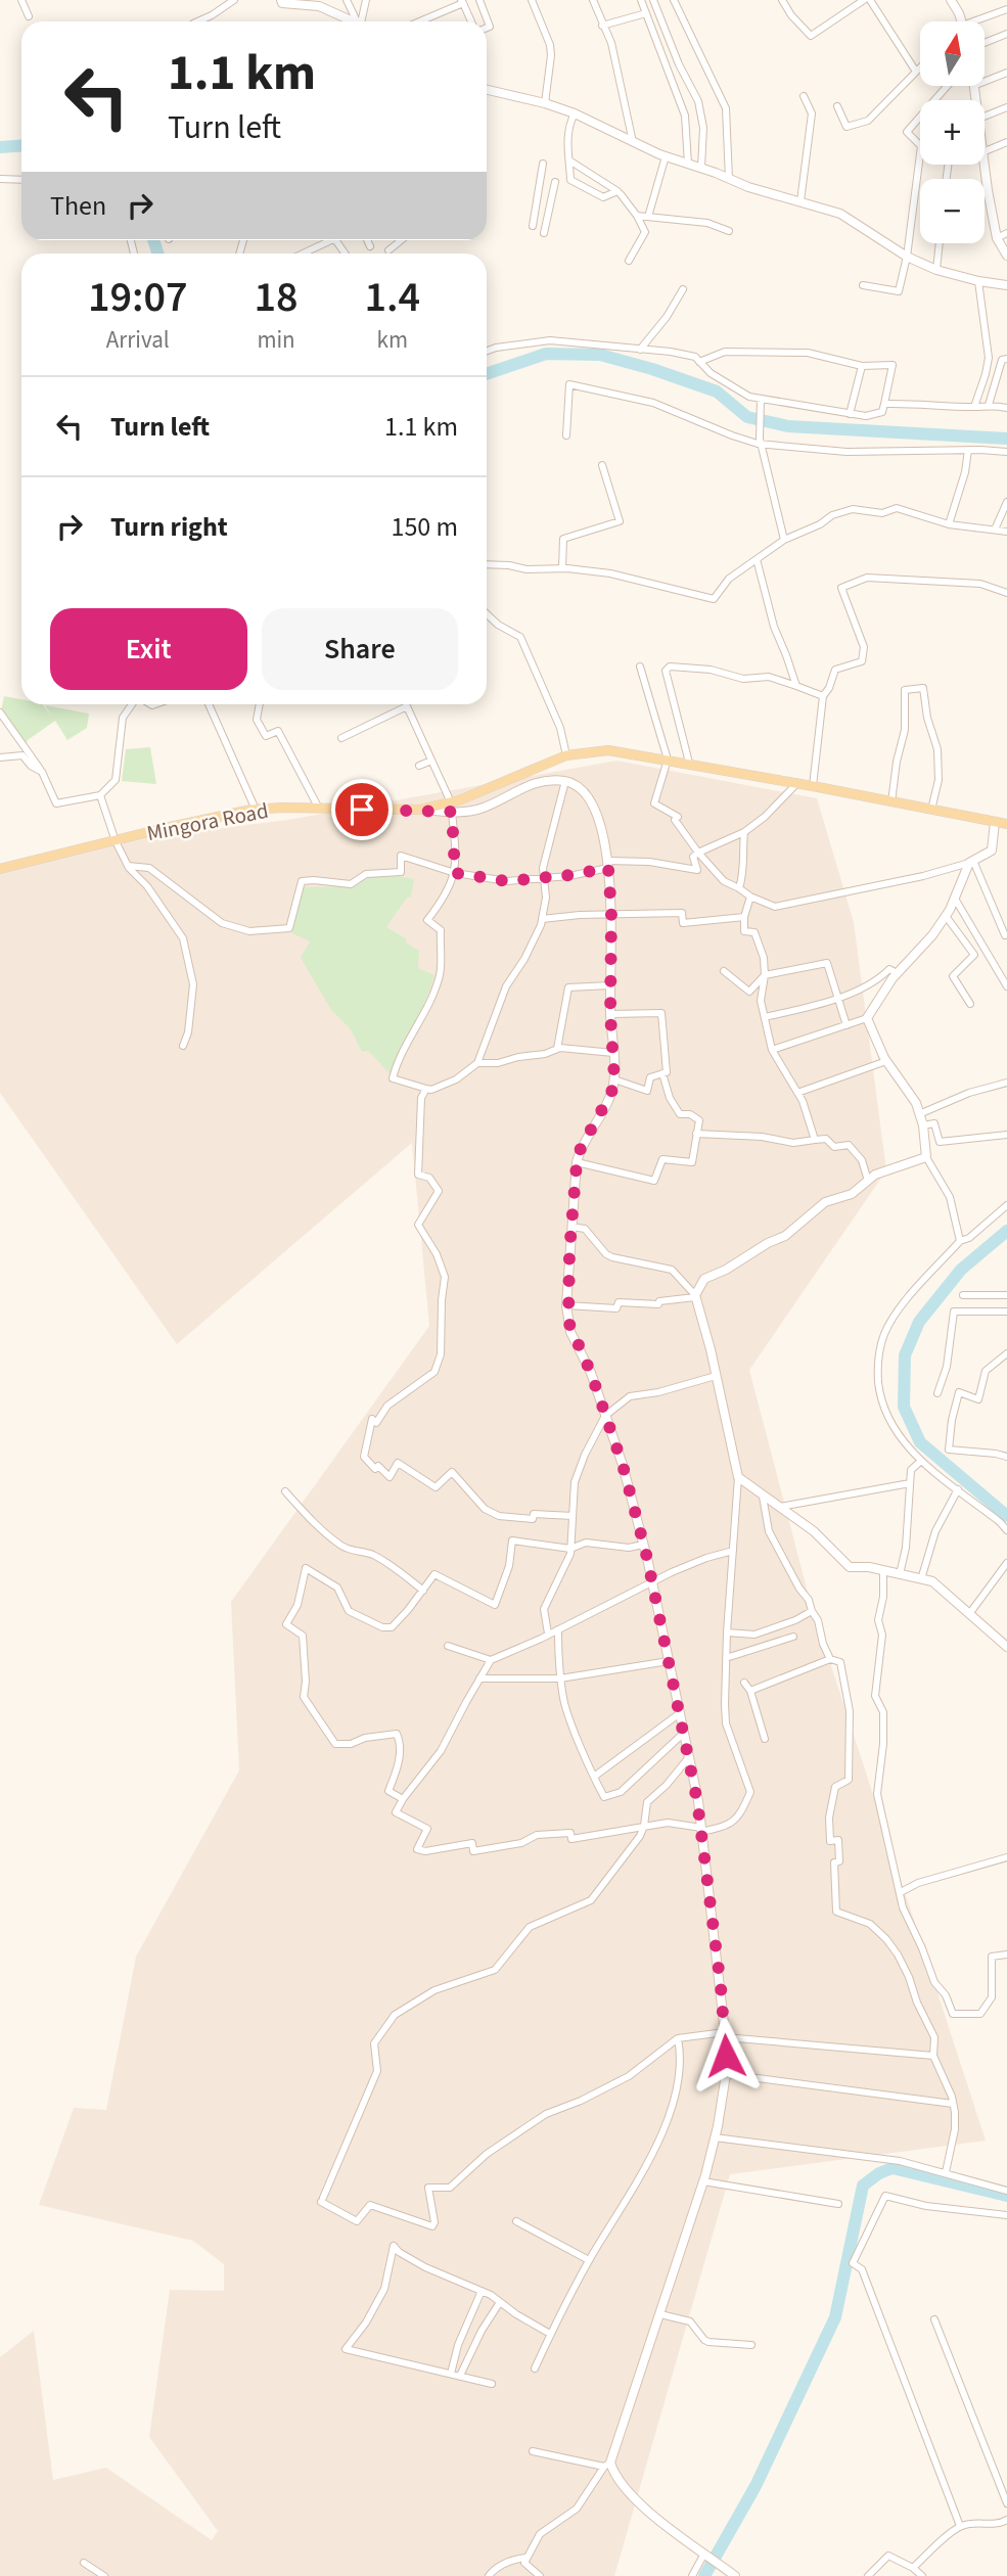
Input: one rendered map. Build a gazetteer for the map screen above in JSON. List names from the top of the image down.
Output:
{
  "streets": {
    "main road": ["Mingora Road"]
  },
  "north": "top",
  "page": {
    "map_buttons": ["+", "−"],
    "turn": ["1.1 km", "Turn left"],
    "then": "Then",
    "eta": [
      "19:07",
      "Arrival",
      "18",
      "min",
      "1.4",
      "km"
    ],
    "list": [
      {
        "name": "Turn left",
        "value": "1.1 km"
      },
      {
        "name": "Turn right",
        "value": "150 m"
      }
    ],
    "buttons": ["Exit", "Share"]
  }
}
